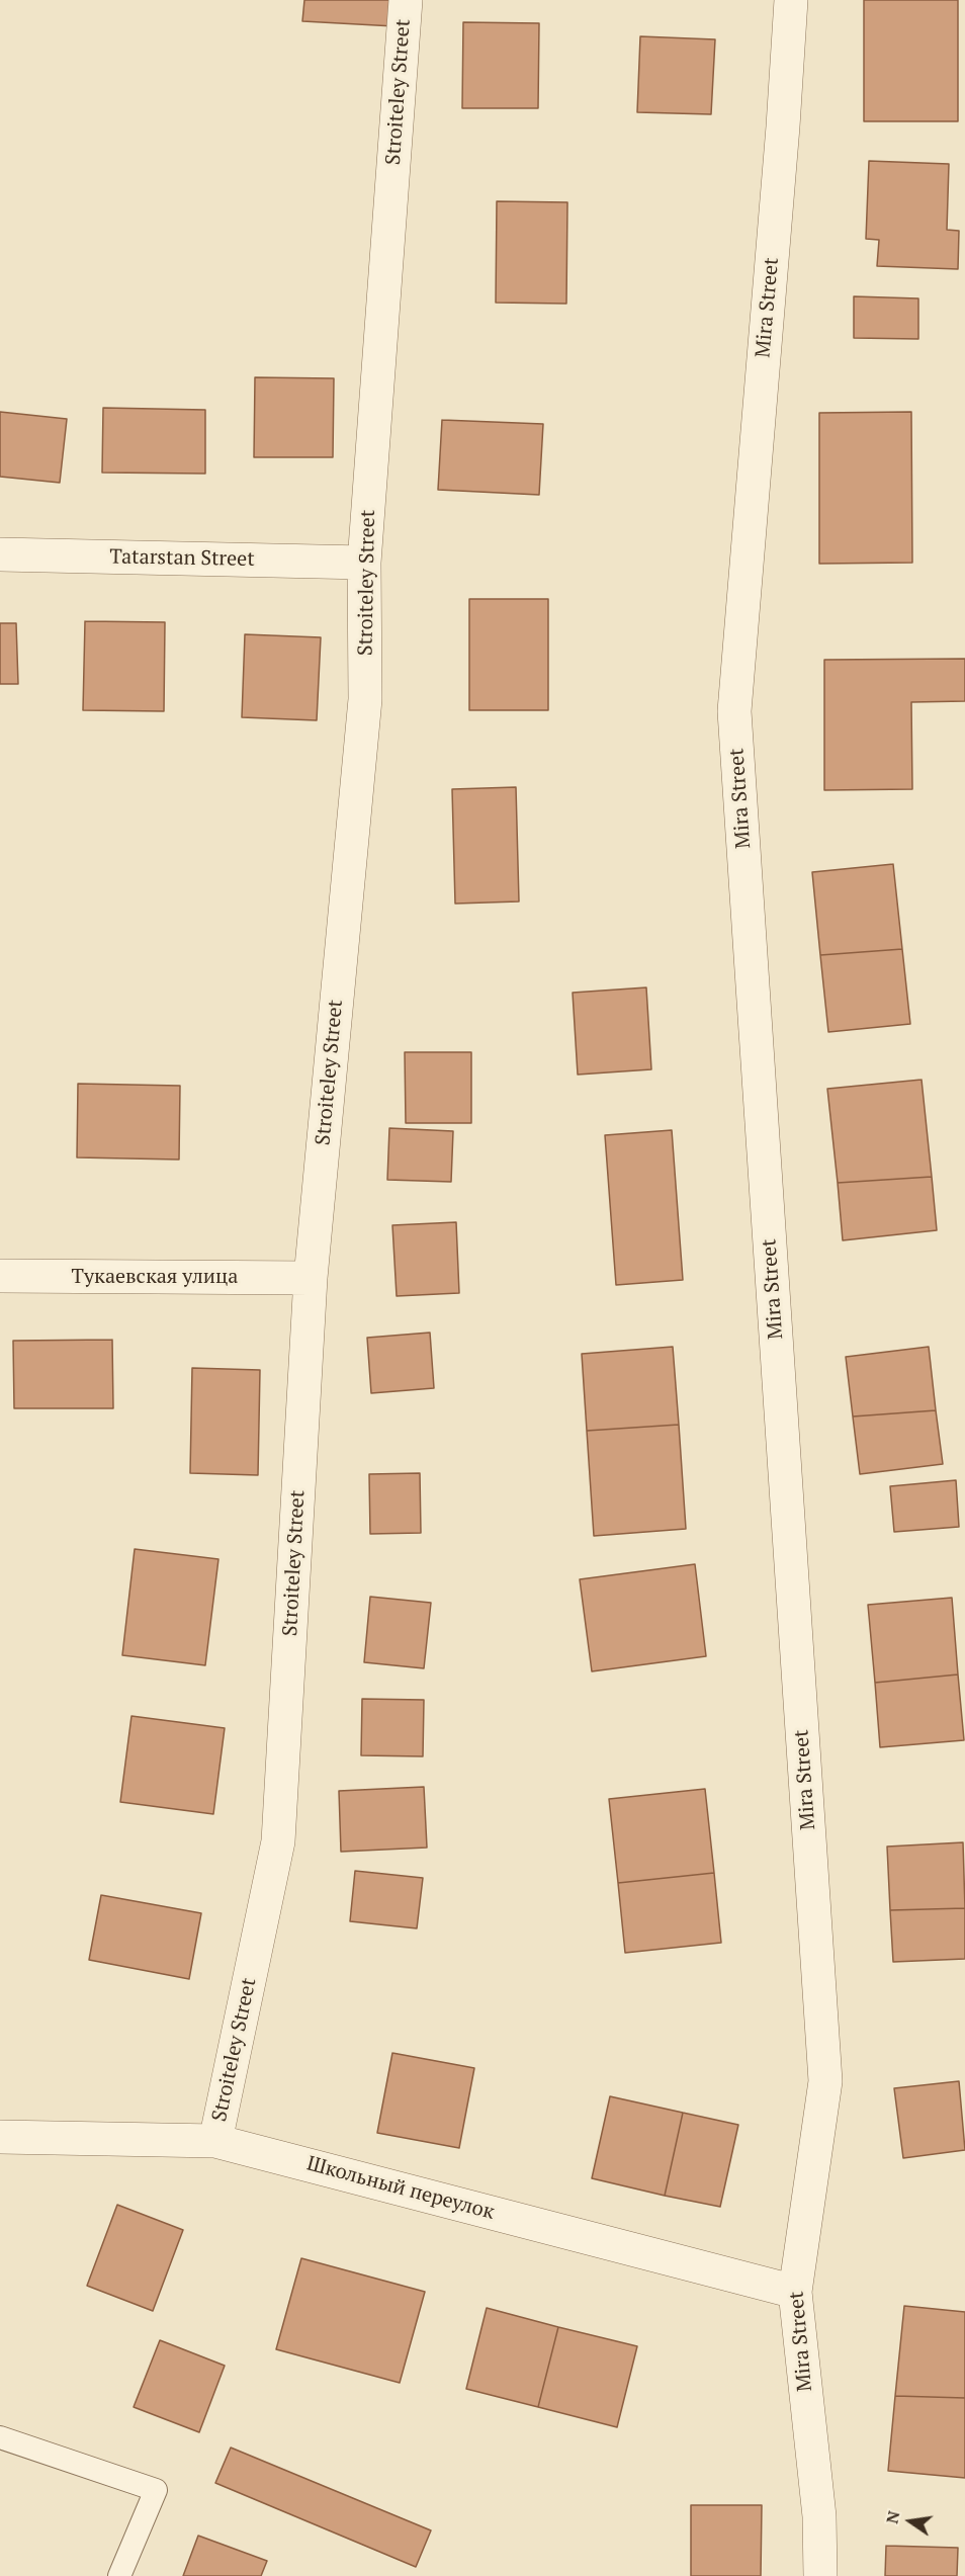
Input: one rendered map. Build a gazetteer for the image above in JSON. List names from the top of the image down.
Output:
{
  "streets": {
    "street": [
      "Stroiteley Street",
      "Mira Street",
      "Tatarstan Street",
      "Тукаевская улица",
      "Школьный переулок"
    ]
  },
  "crossings": [
    ["Stroiteley Street", "Tatarstan Street"],
    ["Stroiteley Street", "Тукаевская улица"],
    ["Stroiteley Street", "Школьный переулок"],
    ["Mira Street", "Школьный переулок"]
  ],
  "north": "left"
}
